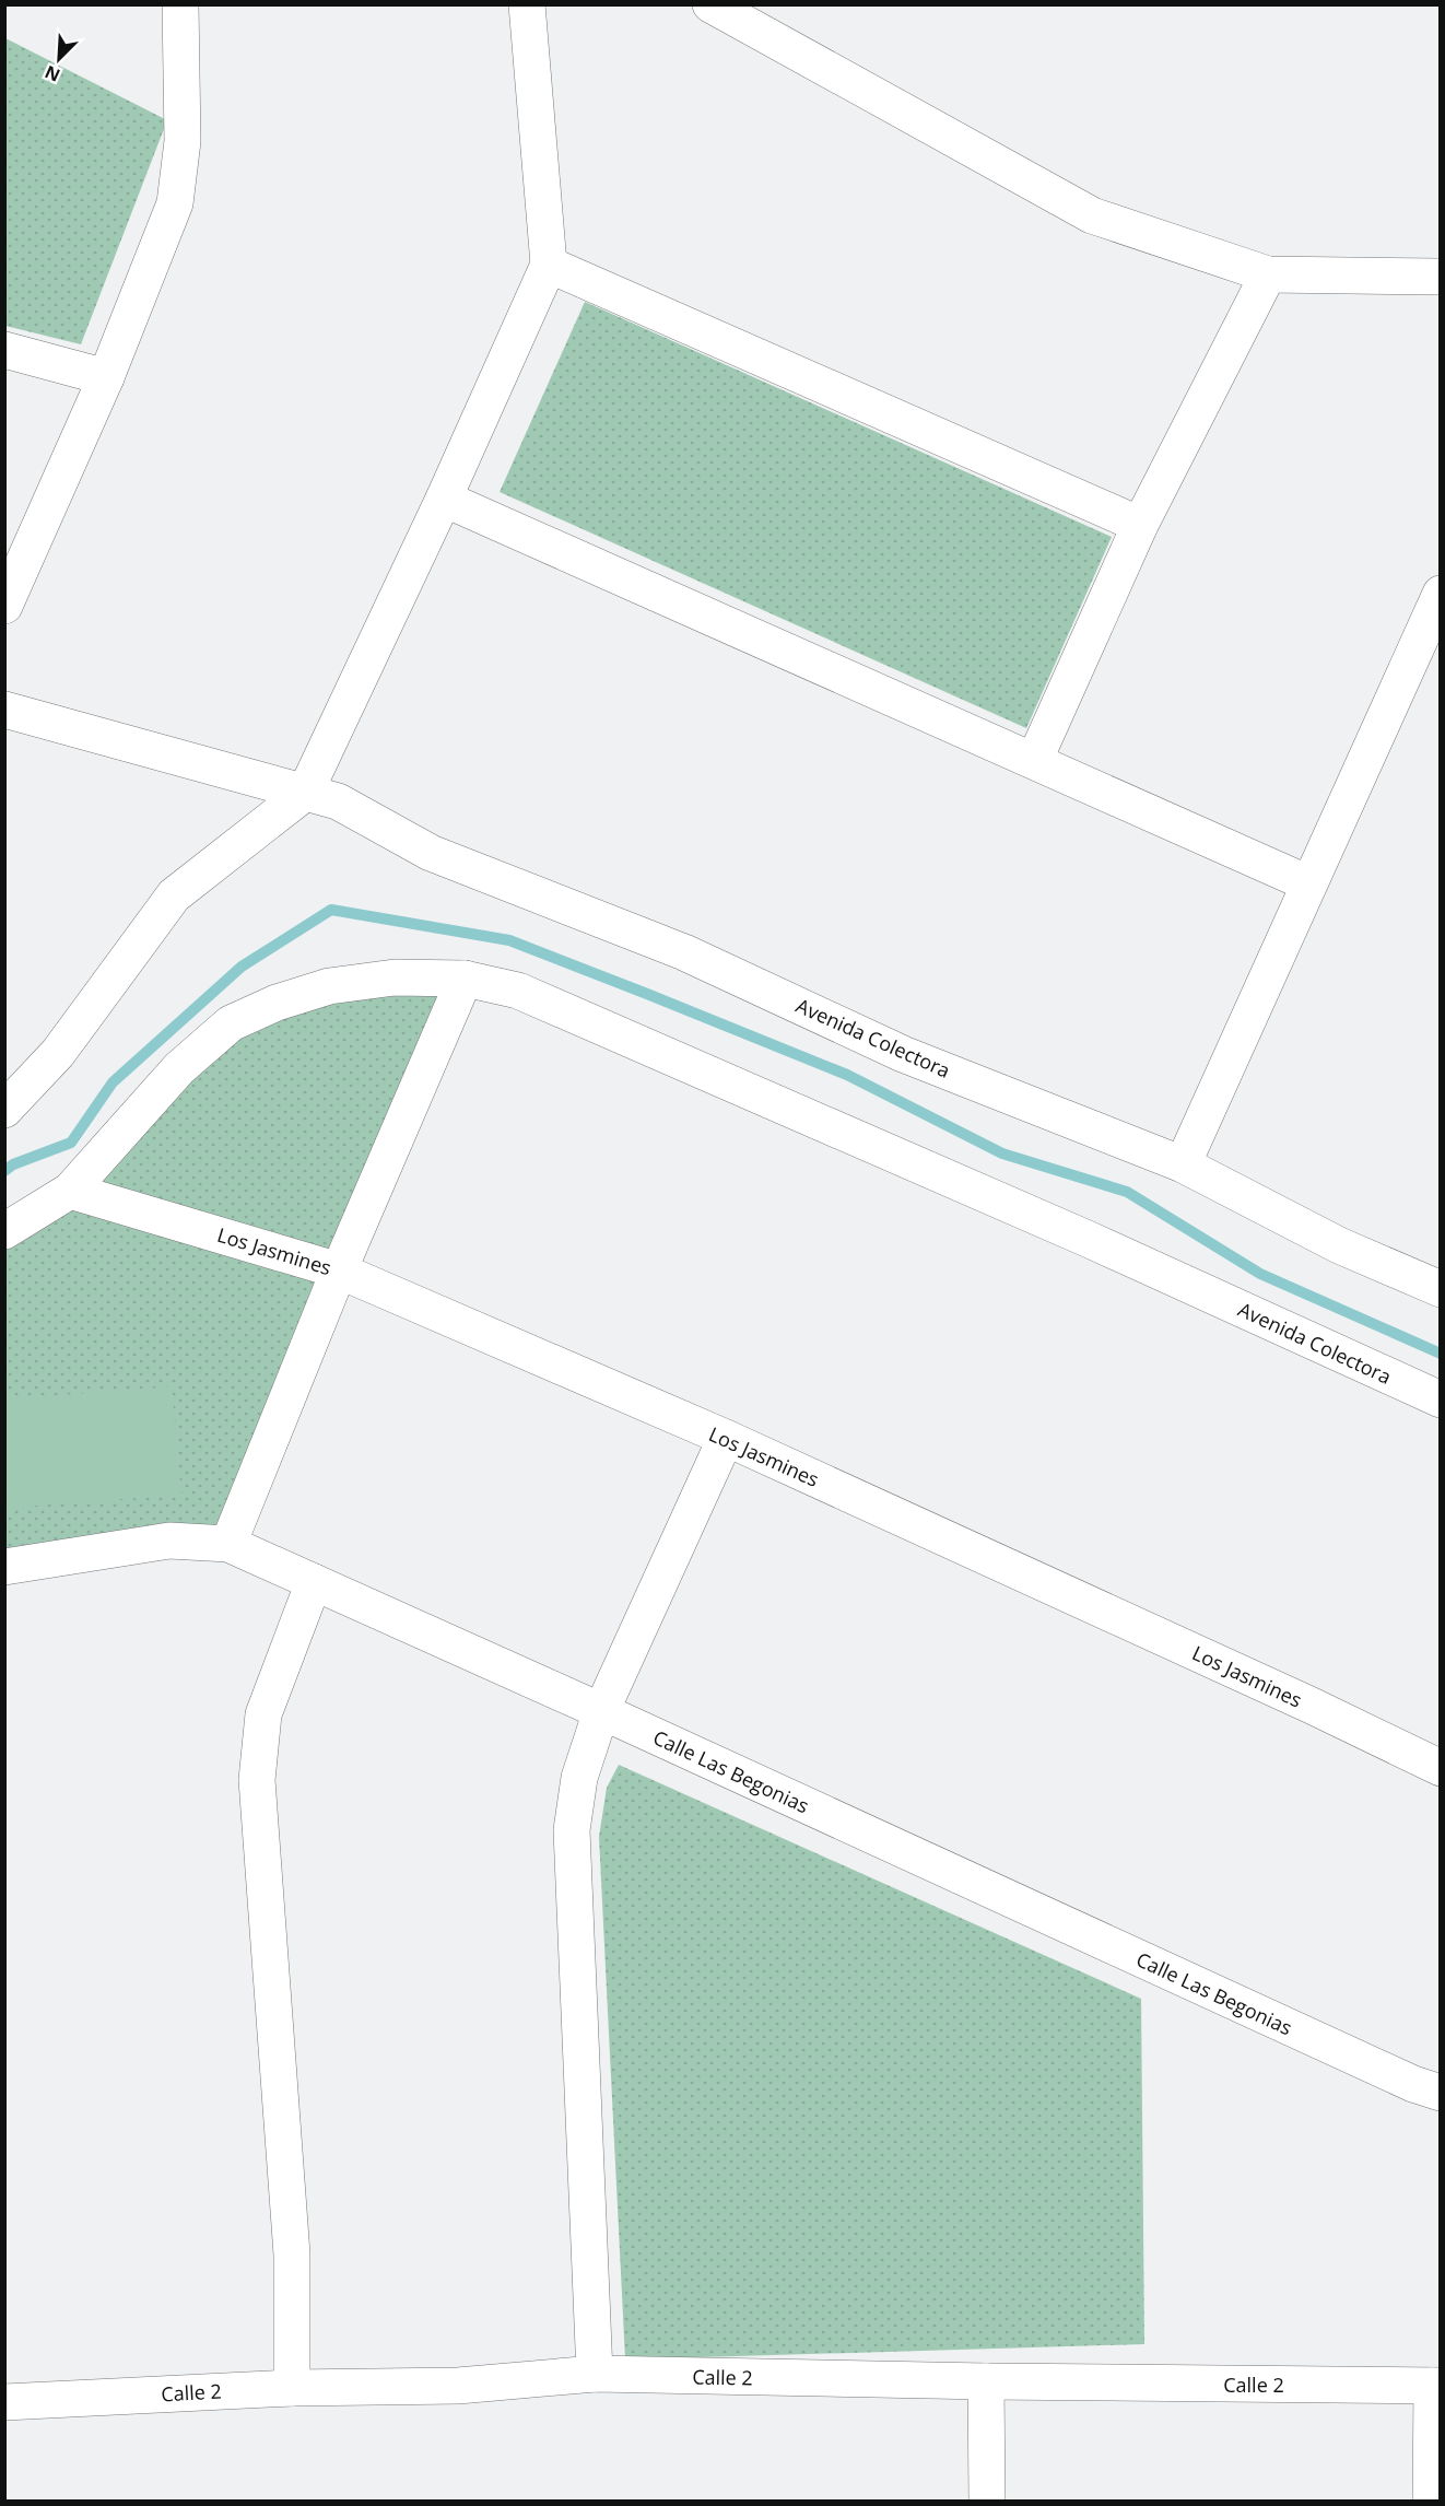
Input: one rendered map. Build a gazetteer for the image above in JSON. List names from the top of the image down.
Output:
{
  "streets": {
    "street": [
      "Avenida Colectora",
      "Los Jasmines",
      "Calle Las Begonias",
      "Calle 2"
    ]
  },
  "crossings": [
    ["Avenida Colectora", "Los Jasmines"]
  ],
  "north": "bottom left"
}
